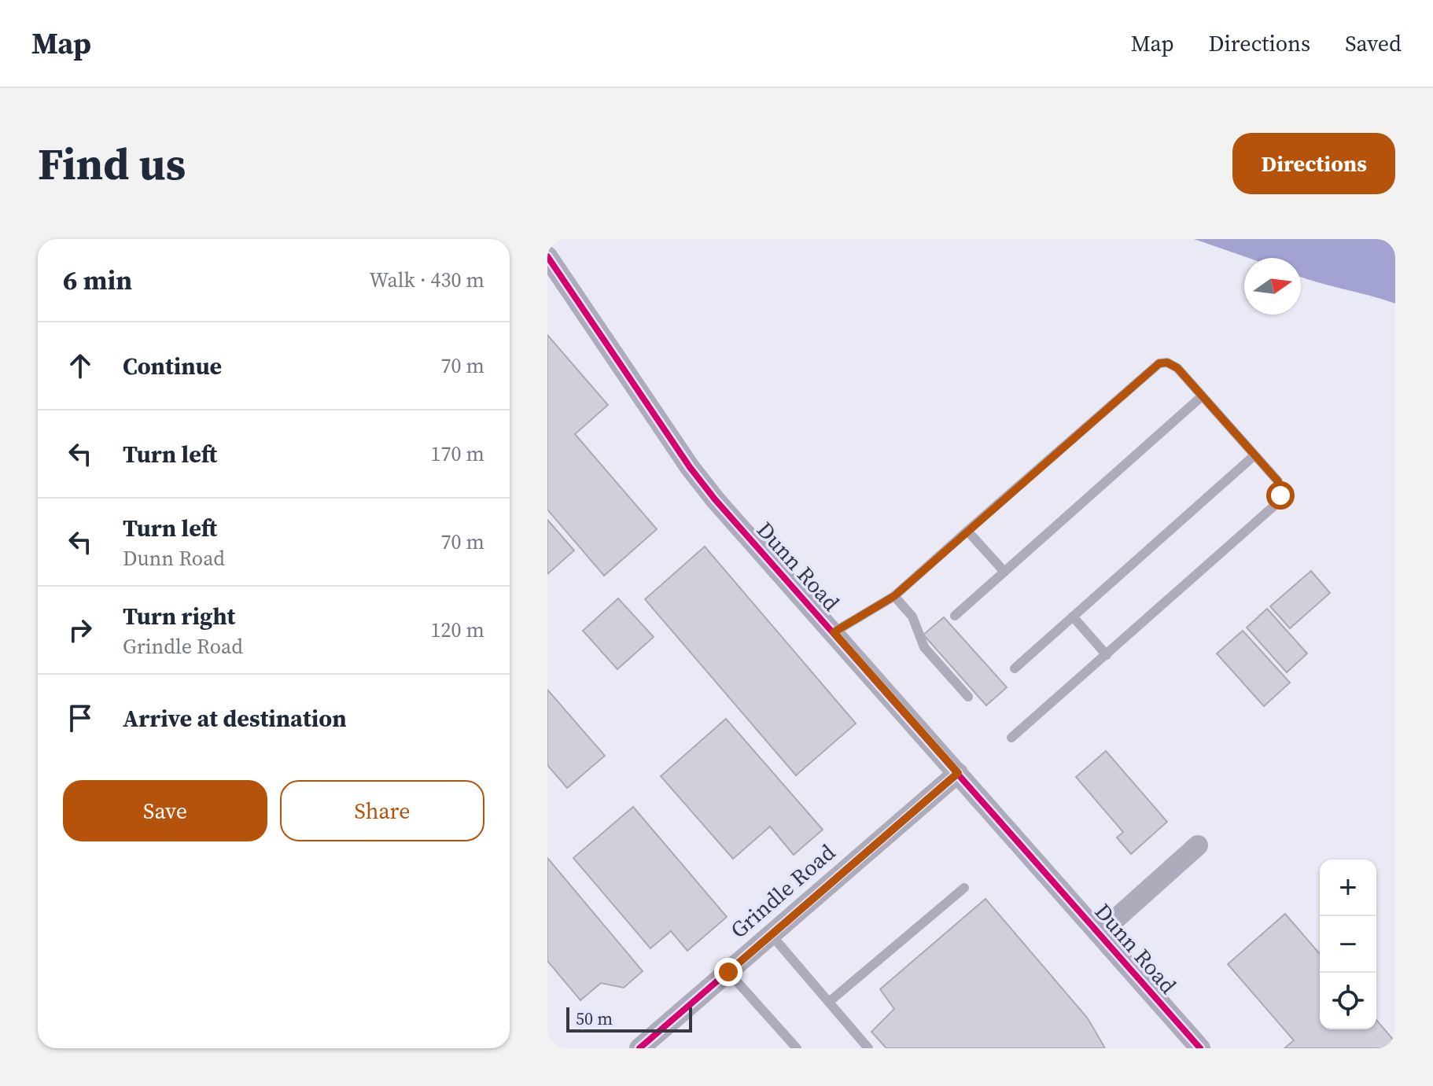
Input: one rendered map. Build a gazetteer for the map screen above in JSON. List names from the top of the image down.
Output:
{
  "streets": {
    "street": ["Dunn Road", "Grindle Road"]
  },
  "crossings": [
    ["Dunn Road", "Grindle Road"]
  ],
  "scale_bar": "50 m",
  "north": "right",
  "page": {
    "header": "Map",
    "nav": ["Map", "Directions", "Saved"],
    "buttons": [
      "Directions",
      ["Save", "Share"]
    ],
    "title": "Find us",
    "heading": ["6 min", "Walk · 430 m"],
    "list": [
      ["Continue", "70 m"],
      ["Turn left", "170 m"],
      ["Turn left", "Dunn Road", "70 m"],
      ["Turn right", "Grindle Road", "120 m"],
      "Arrive at destination"
    ],
    "map_buttons": ["+", "−"],
    "scale": "50 m"
  }
}
